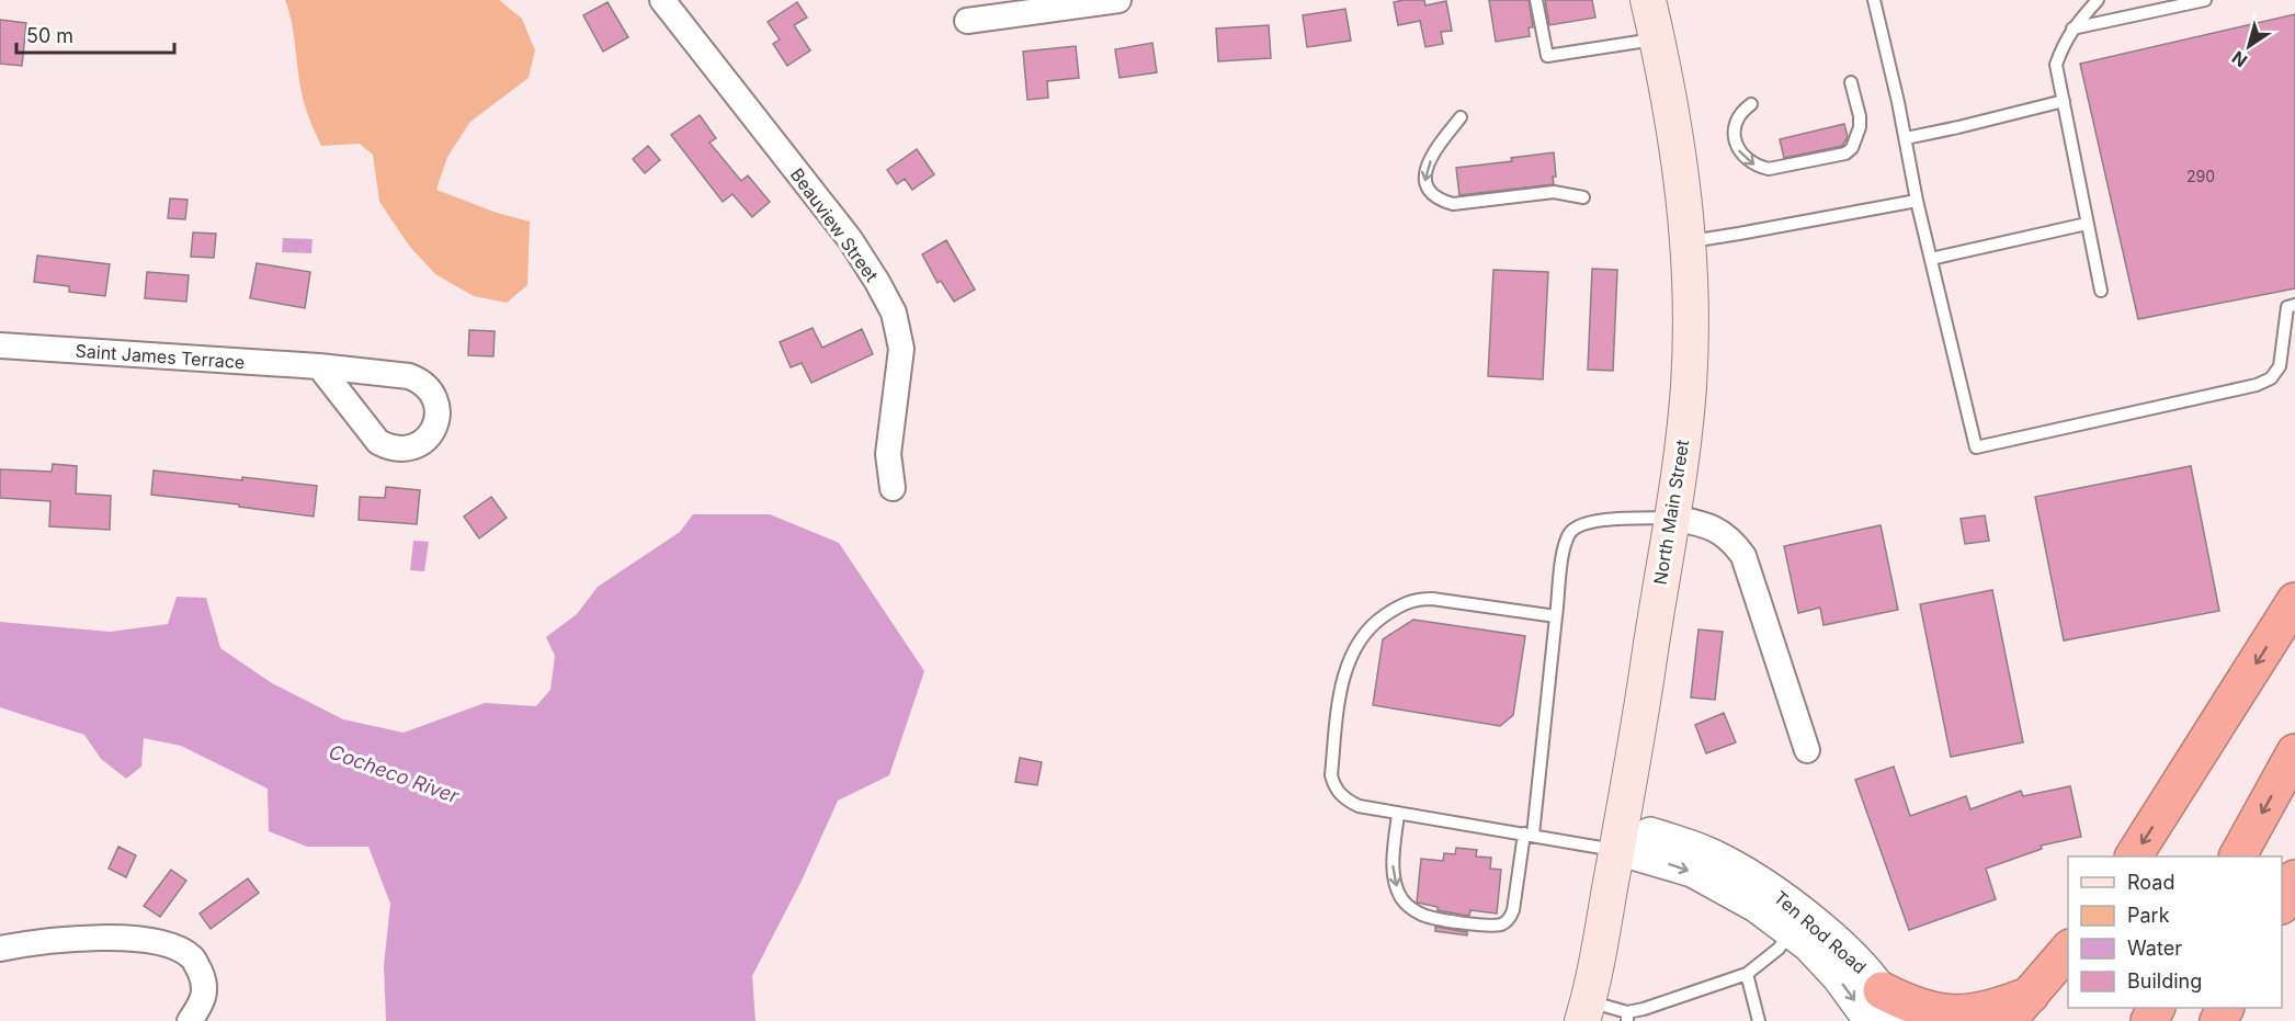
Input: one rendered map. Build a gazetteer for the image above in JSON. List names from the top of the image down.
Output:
{
  "streets": {
    "main road": ["North Main Street"],
    "street": ["Beauview Street", "Saint James Terrace", "Ten Rod Road"]
  },
  "crossings": [
    ["North Main Street", "Ten Rod Road"]
  ],
  "water": ["Cocheco River"],
  "house_numbers": ["290"],
  "legend": [
    "Road",
    "Park",
    "Water",
    "Building"
  ],
  "scale_bar": "50 m",
  "north": "bottom left"
}
